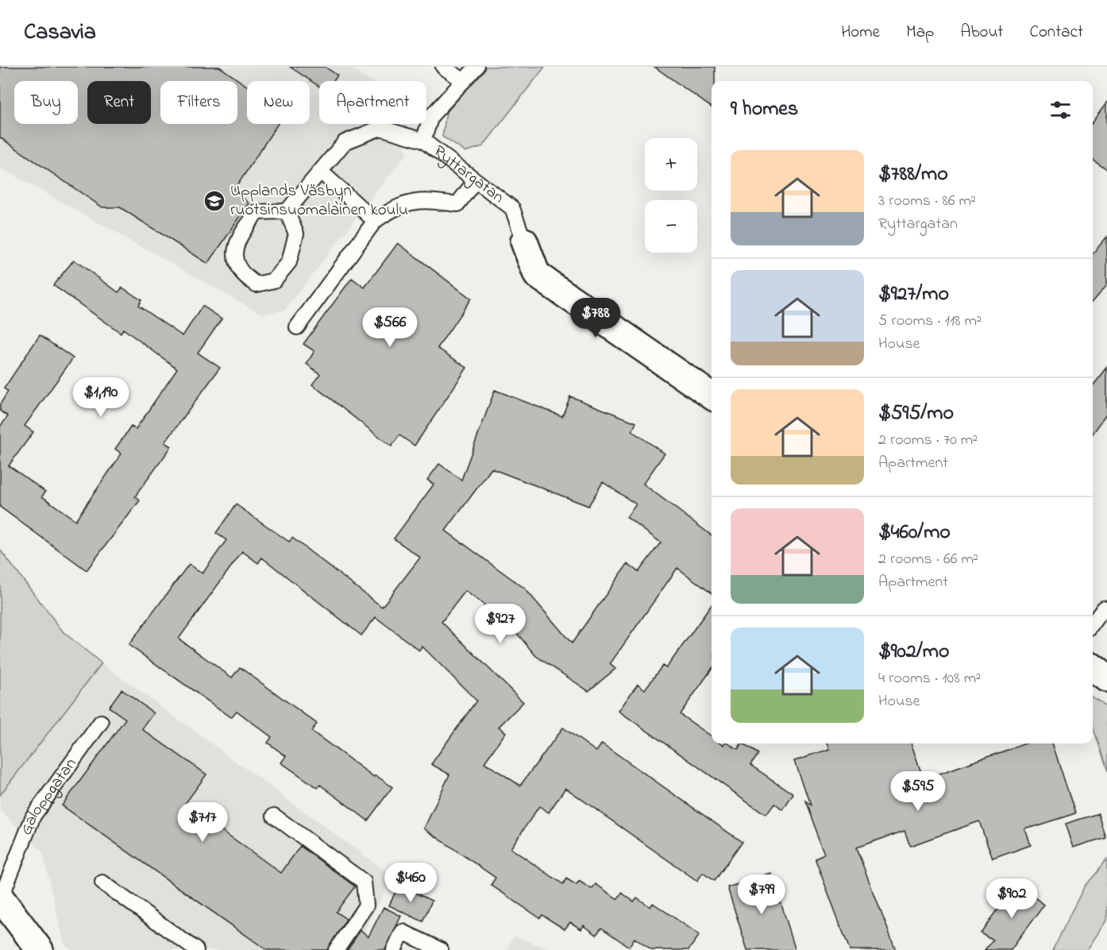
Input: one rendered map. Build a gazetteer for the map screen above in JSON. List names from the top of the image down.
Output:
{
  "streets": {
    "street": ["Ryttargatan", "Galoppgatan"]
  },
  "places": {
    "school or university": ["Upplands Väsbyn ruotsinsuomalainen koulu"]
  },
  "page": {
    "header": "Casavia",
    "nav": [
      "Home",
      "Map",
      "About",
      "Contact"
    ],
    "chip": [
      "Buy",
      "Rent",
      "Filters",
      "New",
      "Apartment"
    ],
    "heading": "9 homes",
    "map_buttons": ["+", "−"],
    "list": [
      {
        "name": "$788/mo",
        "note": "3 rooms · 86 m² · Ryttargatan"
      },
      {
        "name": "$927/mo",
        "note": "5 rooms · 118 m² · House"
      },
      {
        "name": "$595/mo",
        "note": "2 rooms · 70 m² · Apartment"
      },
      {
        "name": "$460/mo",
        "note": "2 rooms · 66 m² · Apartment"
      },
      {
        "name": "$902/mo",
        "note": "4 rooms · 108 m² · House"
      }
    ],
    "price": [
      "$788",
      "$566",
      "$1,190",
      "$927",
      "$595",
      "$717",
      "$460",
      "$799",
      "$902"
    ]
  }
}
